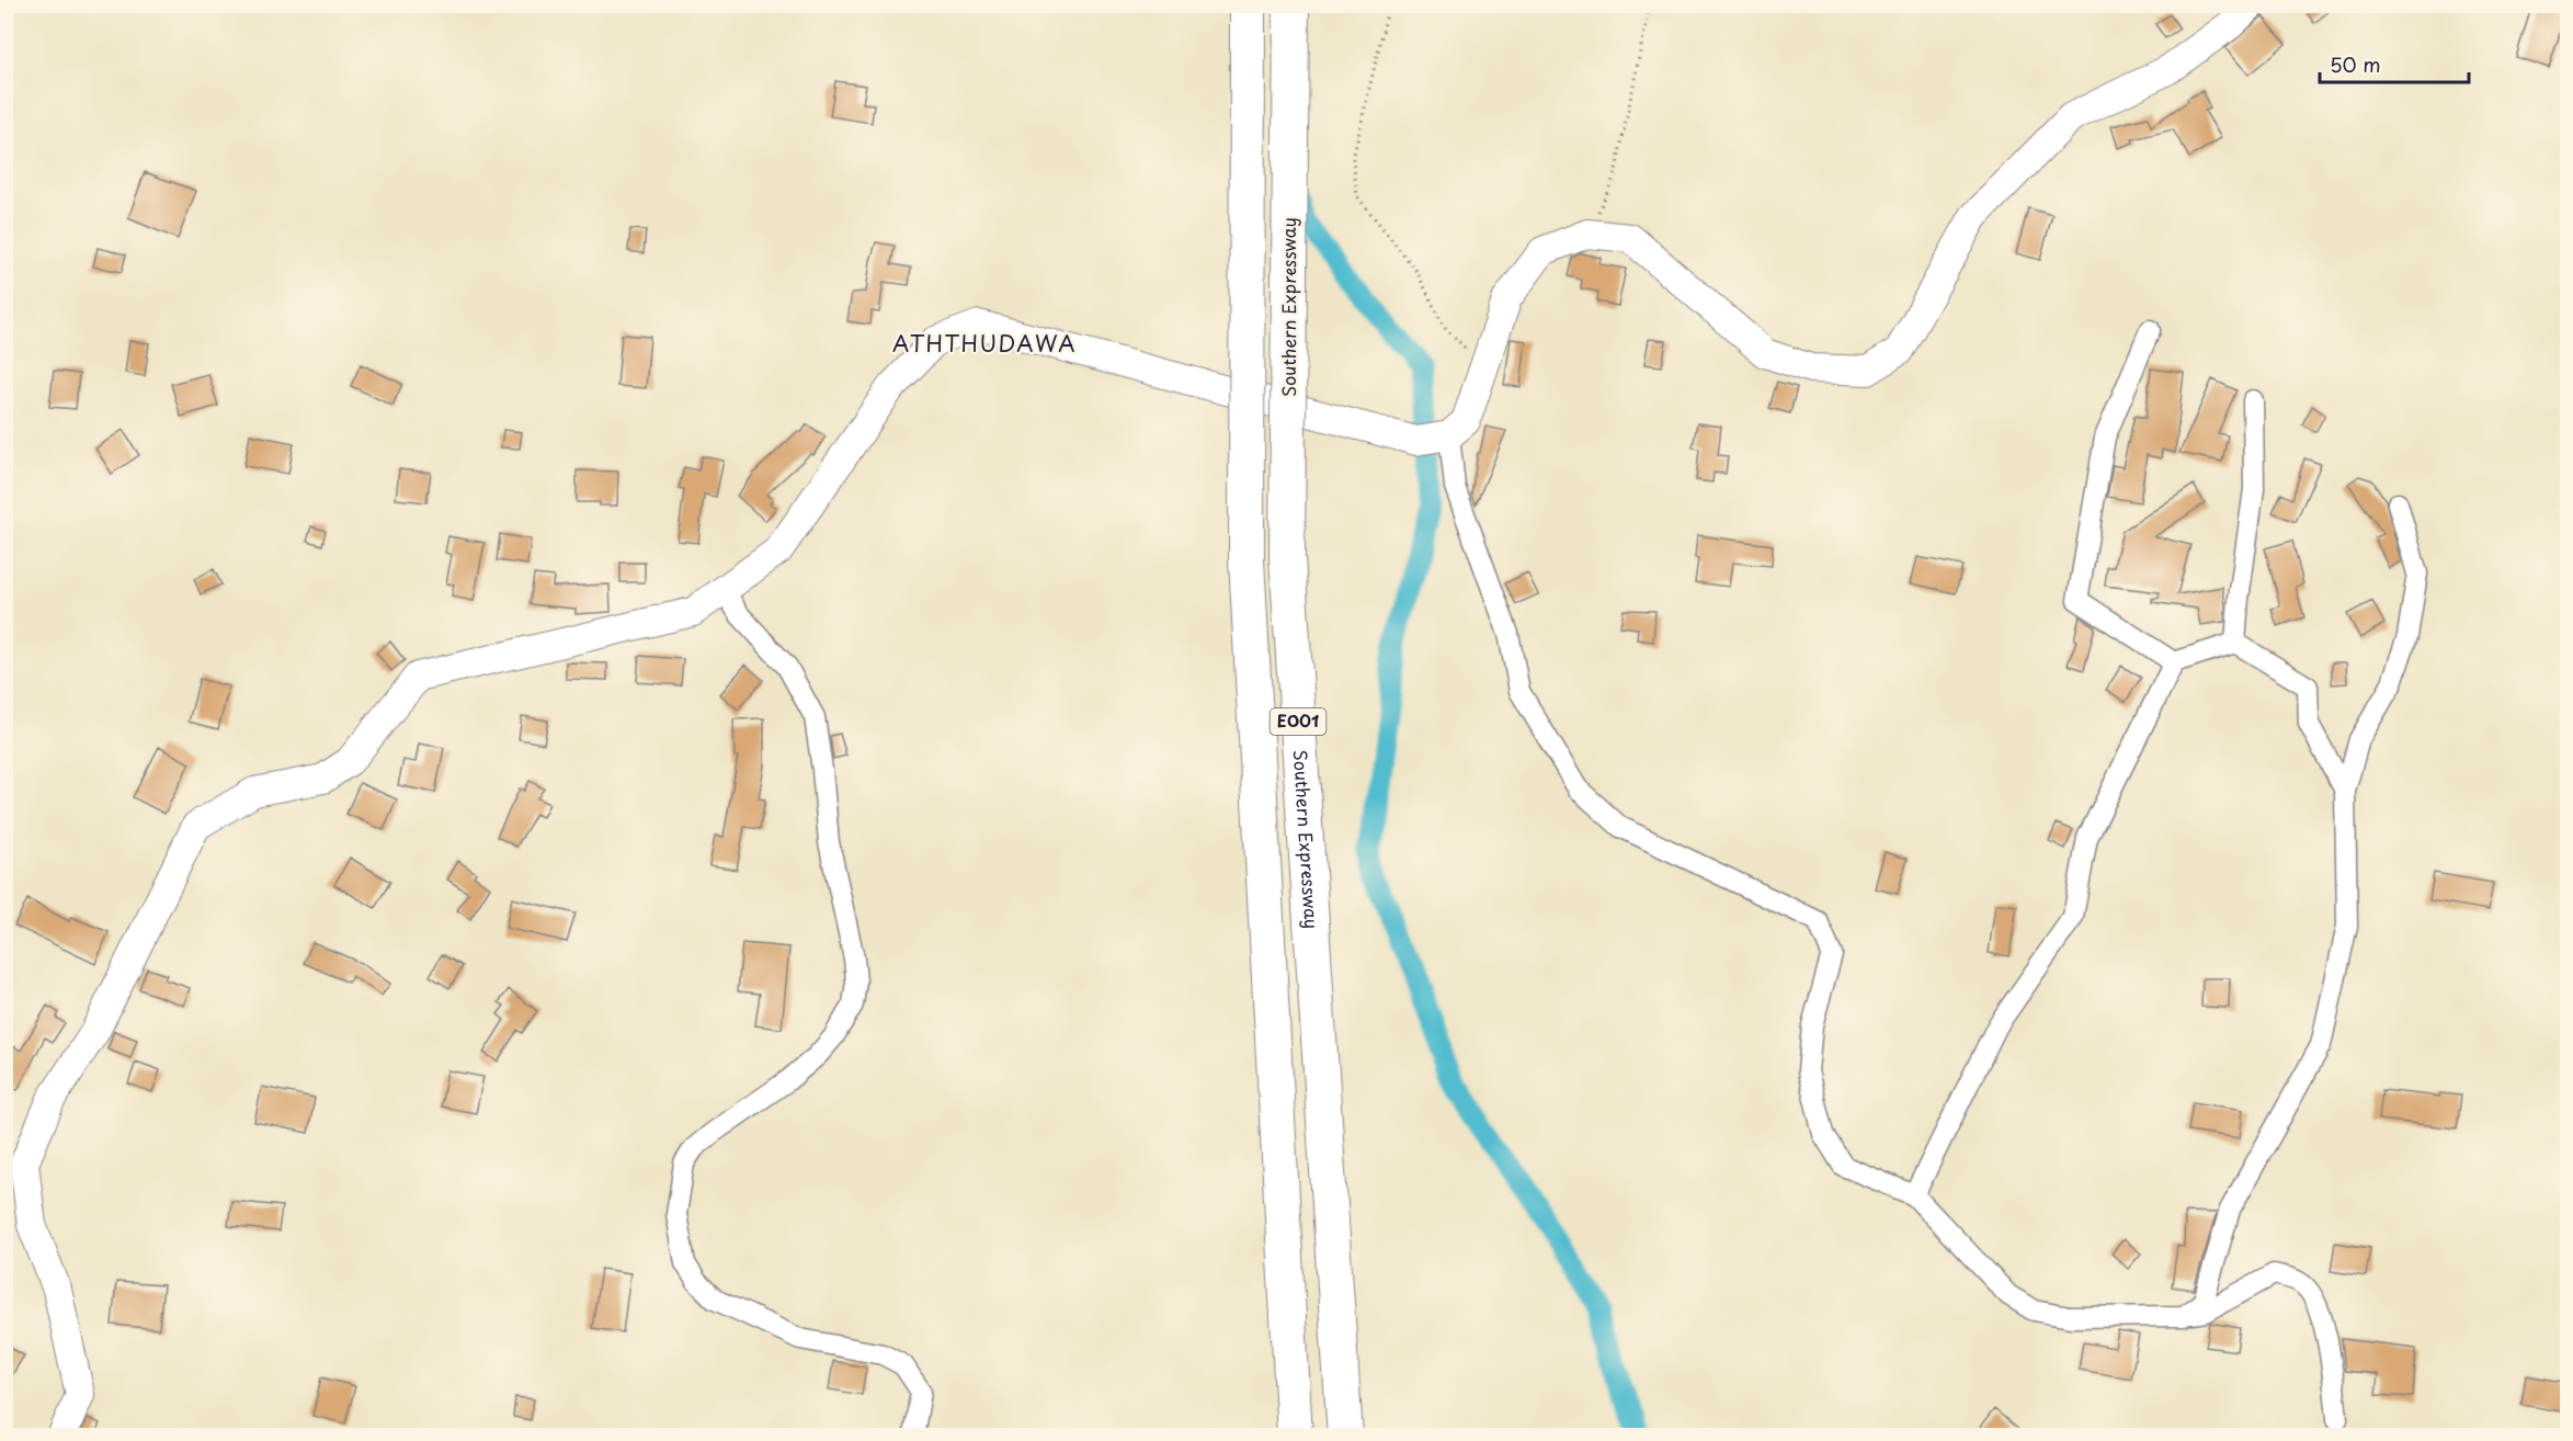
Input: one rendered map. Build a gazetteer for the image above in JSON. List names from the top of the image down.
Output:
{
  "streets": {
    "highway": ["Southern Expressway", "E001"]
  },
  "districts": ["ATHTHUDAWA"],
  "scale_bar": "50 m"
}
